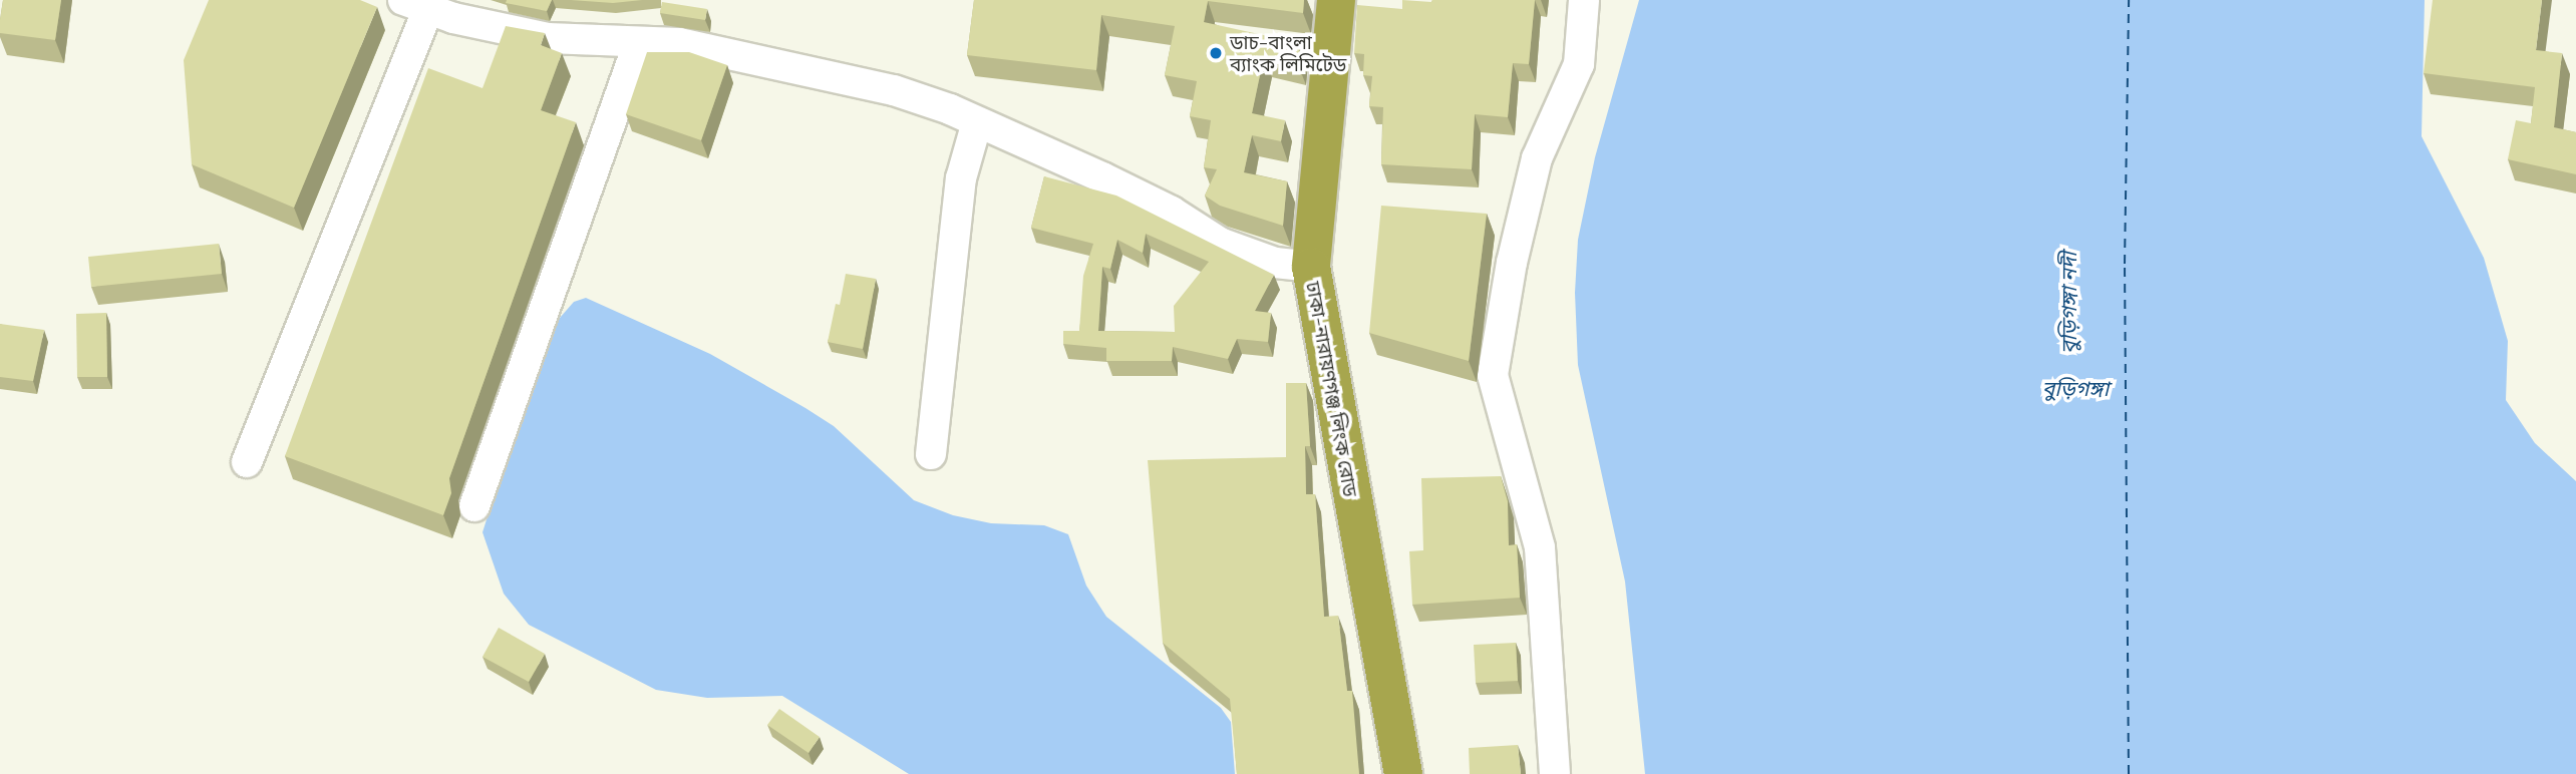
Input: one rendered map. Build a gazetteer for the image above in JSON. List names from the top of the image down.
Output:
{
  "streets": {
    "highway": ["ঢাকা-নারায়ণগঞ্জ লিংক রোড"]
  },
  "water": ["বুড়িগঙ্গা নদী", "বুড়িগঙ্গা"],
  "places": ["ডাচ-বাংলা ব্যাংক লিমিটেড"]
}
